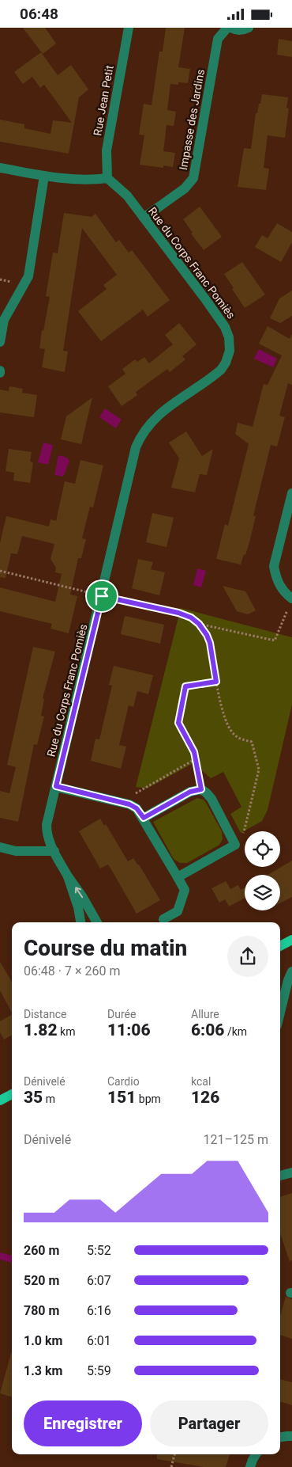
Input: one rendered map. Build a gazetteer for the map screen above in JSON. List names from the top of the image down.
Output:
{
  "streets": {
    "street": ["Rue Jean Petit", "Impasse des Jardins", "Rue du Corps Franc Pomiès"]
  },
  "crossings": [
    ["Rue Jean Petit", "Rue du Corps Franc Pomiès"],
    ["Impasse des Jardins", "Rue du Corps Franc Pomiès"]
  ],
  "page": {
    "status": "06:48",
    "heading": ["Course du matin", "06:48 · 7 × 260 m"],
    "stats": [
      ["Distance", "1.82 km"],
      ["Durée", "11:06"],
      ["Allure", "6:06 /km"],
      ["Dénivelé", "35 m"],
      ["Cardio", "151 bpm"],
      ["kcal", "126"]
    ],
    "chart": ["Dénivelé", "121–125 m"],
    "list": [
      {
        "name": "260 m",
        "note": "5:52"
      },
      {
        "name": "520 m",
        "note": "6:07"
      },
      {
        "name": "780 m",
        "note": "6:16"
      },
      {
        "name": "1.0 km",
        "note": "6:01"
      },
      {
        "name": "1.3 km",
        "note": "5:59"
      }
    ],
    "buttons": ["Enregistrer", "Partager"]
  }
}
